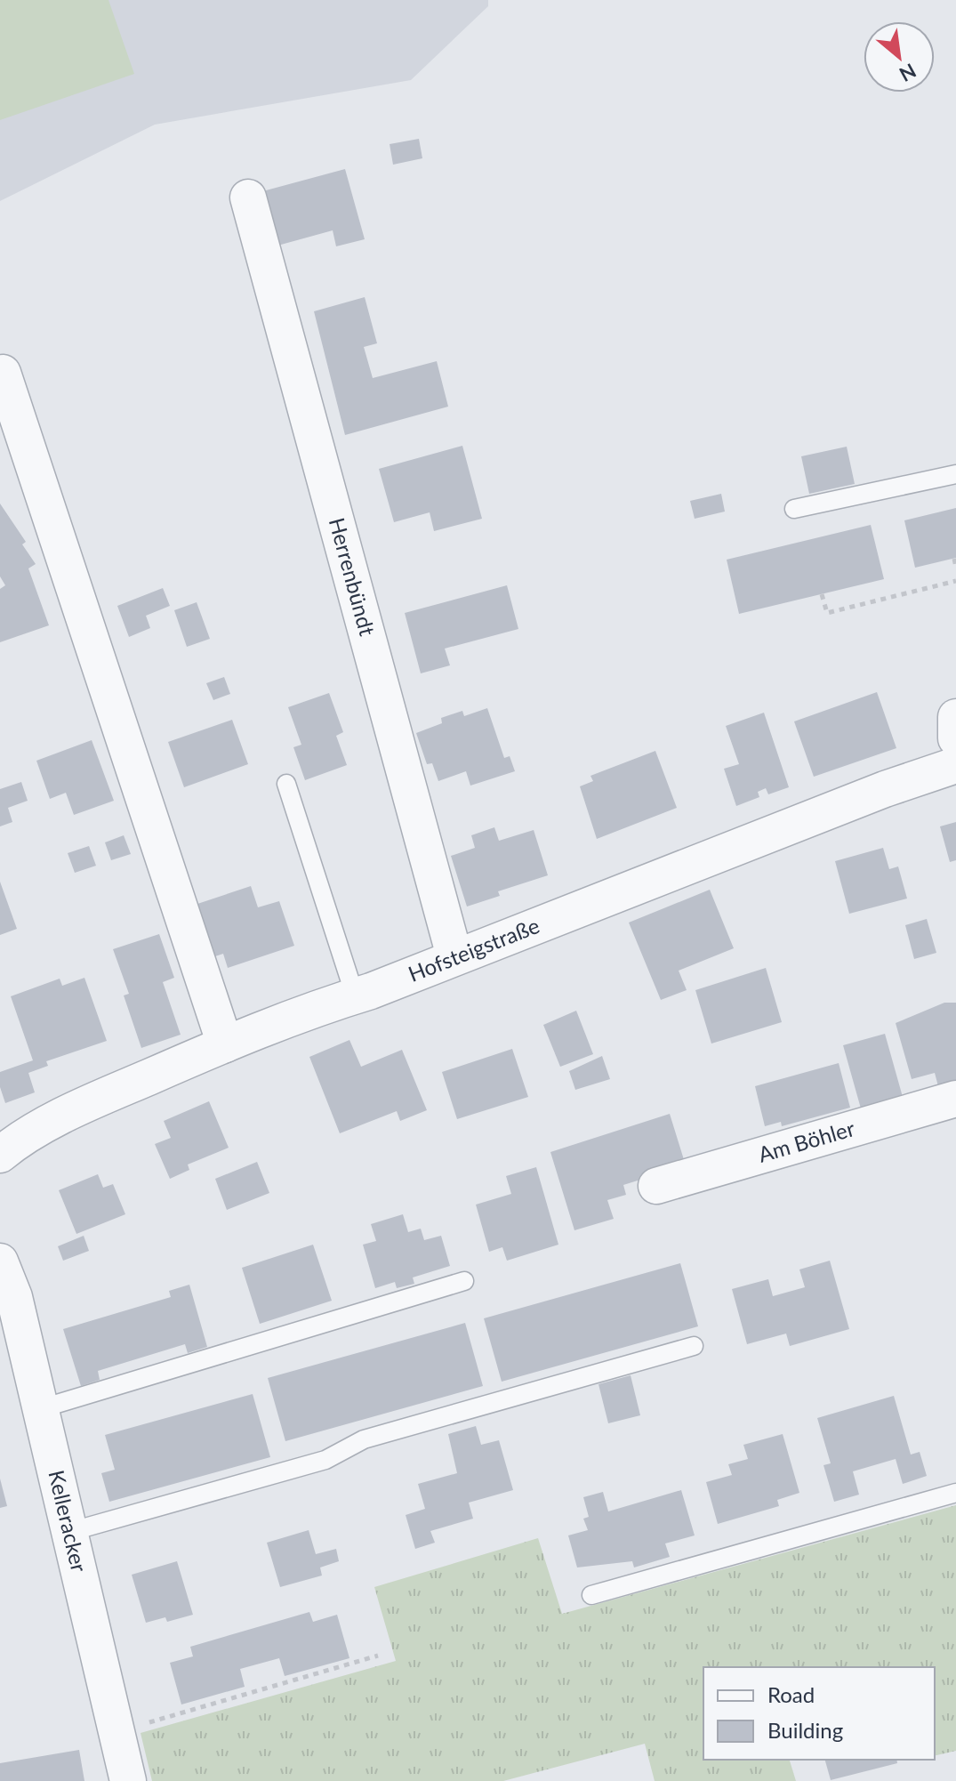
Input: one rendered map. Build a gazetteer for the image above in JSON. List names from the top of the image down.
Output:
{
  "streets": {
    "street": [
      "Herrenbündt",
      "Hofsteigstraße",
      "Am Böhler",
      "Kelleracker"
    ]
  },
  "crossings": [
    ["Herrenbündt", "Hofsteigstraße"]
  ],
  "legend": ["Road", "Building"],
  "north": "bottom right"
}
